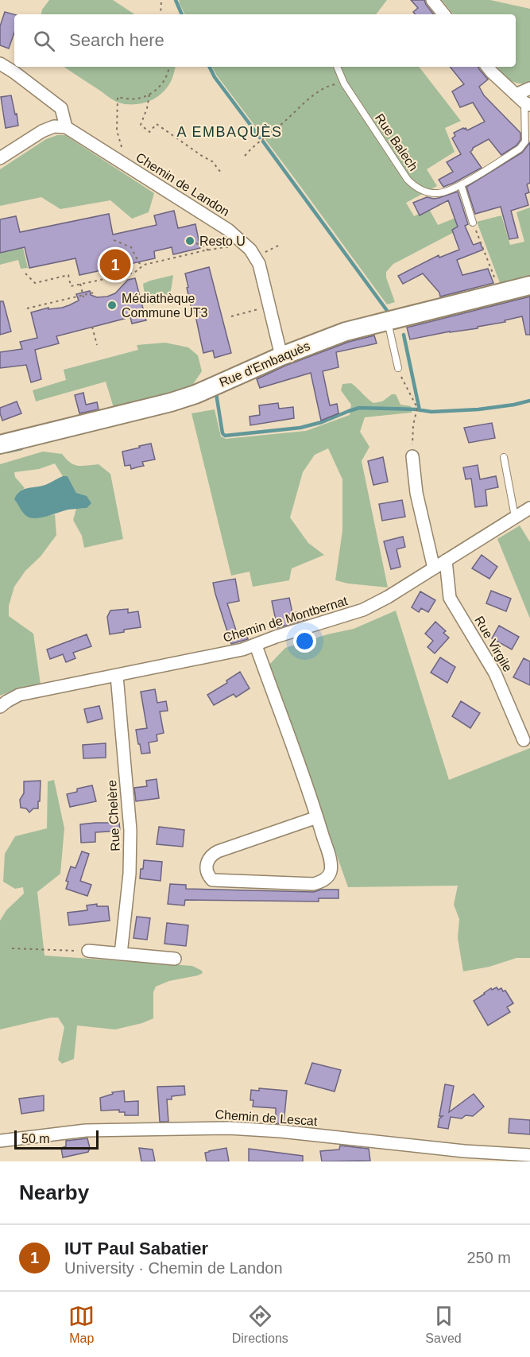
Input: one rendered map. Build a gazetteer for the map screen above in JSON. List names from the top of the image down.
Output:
{
  "streets": {
    "street": [
      "Chemin de Landon",
      "Rue d'Embaquès",
      "Chemin de Montbernat",
      "Rue Virgile",
      "Rue Chelère",
      "Chemin de Lescat"
    ],
    "lane": ["Rue Balech"]
  },
  "crossings": [
    ["Chemin de Landon", "Rue d'Embaquès"],
    ["Chemin de Montbernat", "Rue Virgile"],
    ["Chemin de Montbernat", "Rue Chelère"]
  ],
  "districts": ["A EMBAQUÈS"],
  "places": ["Resto U", "Médiathèque Commune UT3"],
  "scale_bar": "50 m",
  "page": {
    "search": "Search here",
    "pins": "1",
    "scale": "50 m",
    "heading": "Nearby",
    "list": [
      {
        "mark": "1",
        "name": "IUT Paul Sabatier",
        "note": "University · Chemin de Landon",
        "value": "250 m"
      }
    ],
    "nav": ["Map", "Directions", "Saved"]
  }
}
